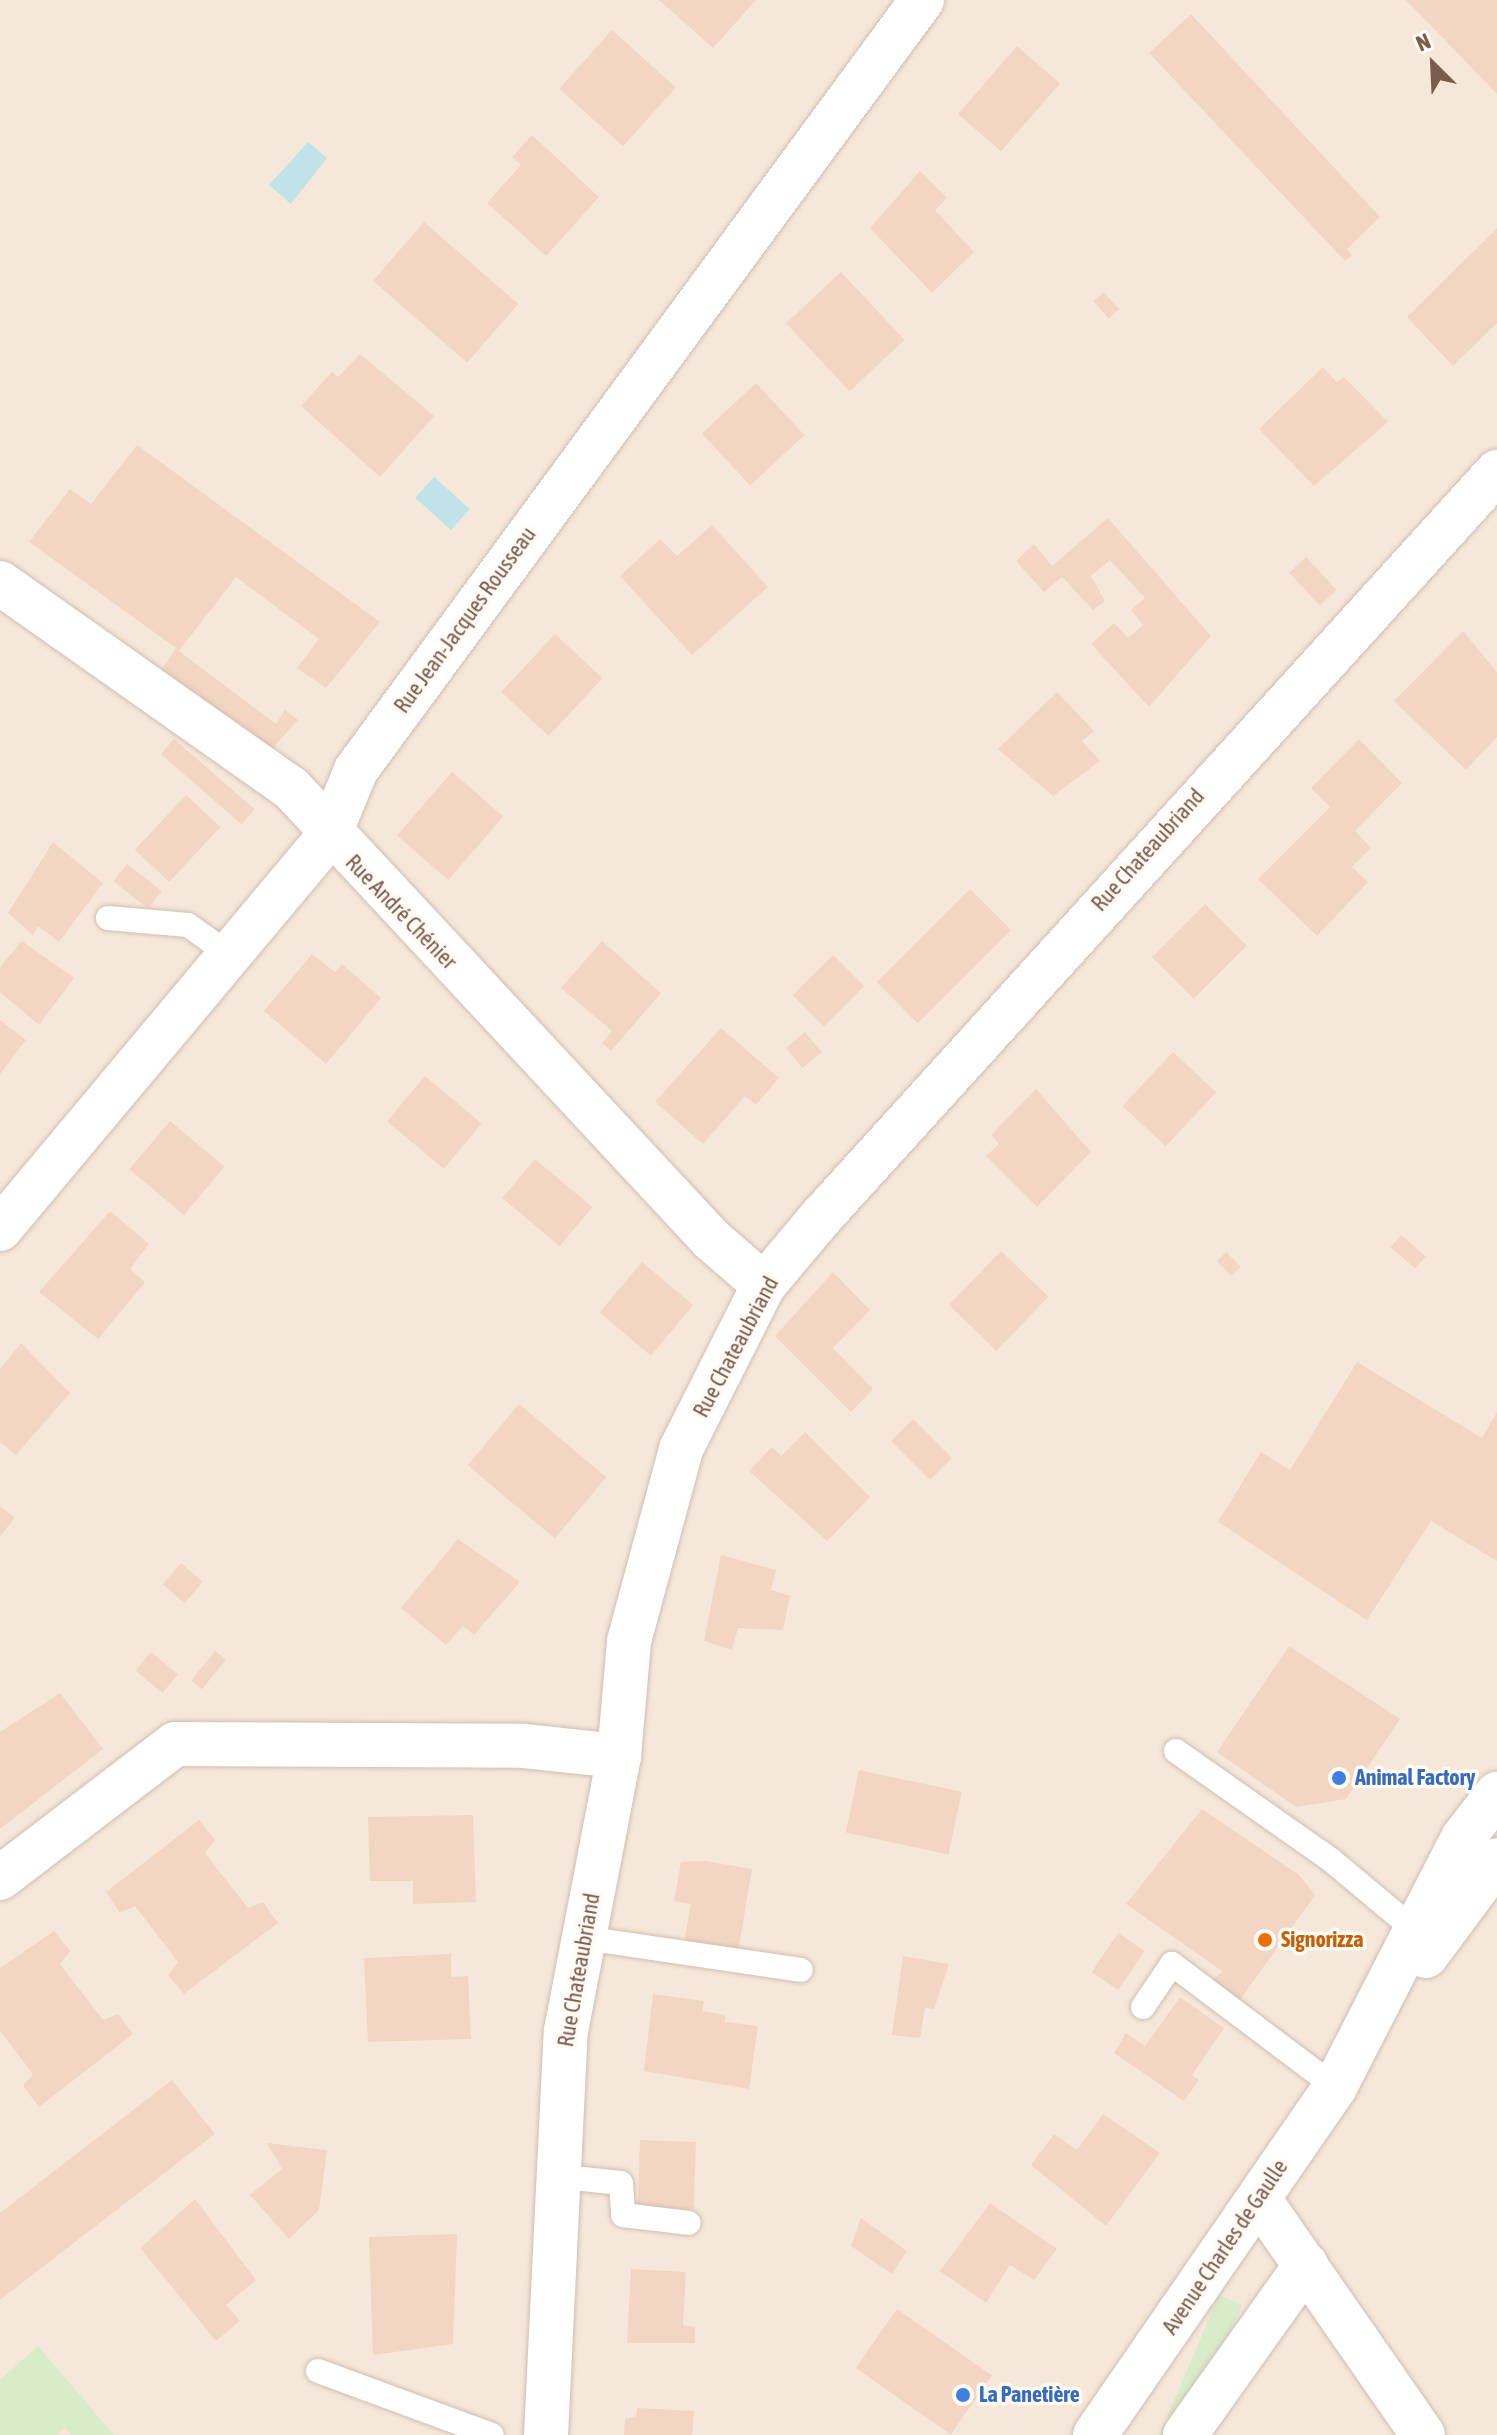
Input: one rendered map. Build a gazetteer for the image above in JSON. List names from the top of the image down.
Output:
{
  "streets": {
    "street": [
      "Rue Jean-Jacques Rousseau",
      "Rue Chateaubriand",
      "Rue André Chénier",
      "Avenue Charles de Gaulle"
    ]
  },
  "crossings": [
    ["Rue Jean-Jacques Rousseau", "Rue André Chénier"],
    ["Rue Chateaubriand", "Rue André Chénier"]
  ],
  "places": ["Animal Factory", "Signorizza", "La Panetière"],
  "north": "top left"
}
